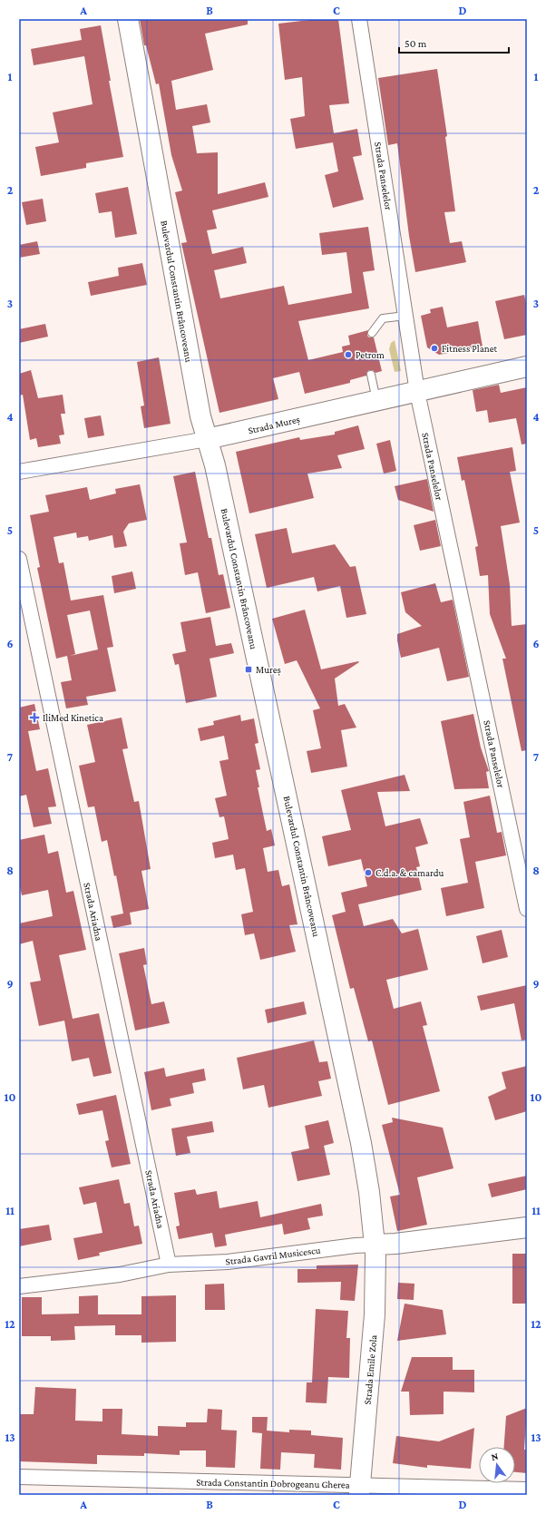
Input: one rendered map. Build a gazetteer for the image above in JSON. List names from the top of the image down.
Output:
{
  "streets": {
    "main road": [
      "Bulevardul Constantin Brâncoveanu",
      "Strada Mureș",
      "Strada Gavril Musicescu",
      "Strada Emile Zola"
    ],
    "street": ["Strada Panselelor", "Strada Ariadna", "Strada Constantin Dobrogeanu Gherea"]
  },
  "crossings": [
    ["Strada Panselelor", "Strada Mureș"],
    ["Bulevardul Constantin Brâncoveanu", "Strada Mureș"],
    ["Bulevardul Constantin Brâncoveanu", "Strada Gavril Musicescu"],
    ["Bulevardul Constantin Brâncoveanu", "Strada Emile Zola"],
    ["Strada Ariadna", "Strada Gavril Musicescu"],
    ["Strada Gavril Musicescu", "Strada Emile Zola"],
    ["Strada Emile Zola", "Strada Constantin Dobrogeanu Gherea"]
  ],
  "places": {
    "other": ["Fitness Planet", "Petrom", "C.d.a. & camardu"],
    "transit": ["Mureș"],
    "health": ["IliMed Kinetica"]
  },
  "scale_bar": "50 m",
  "north": "top",
  "grid": {
    "columns": [
      "A",
      "B",
      "C",
      "D"
    ],
    "rows": [
      "1",
      "2",
      "3",
      "4",
      "5",
      "6",
      "7",
      "8",
      "9",
      "10",
      "11",
      "12",
      "13"
    ]
  }
}
